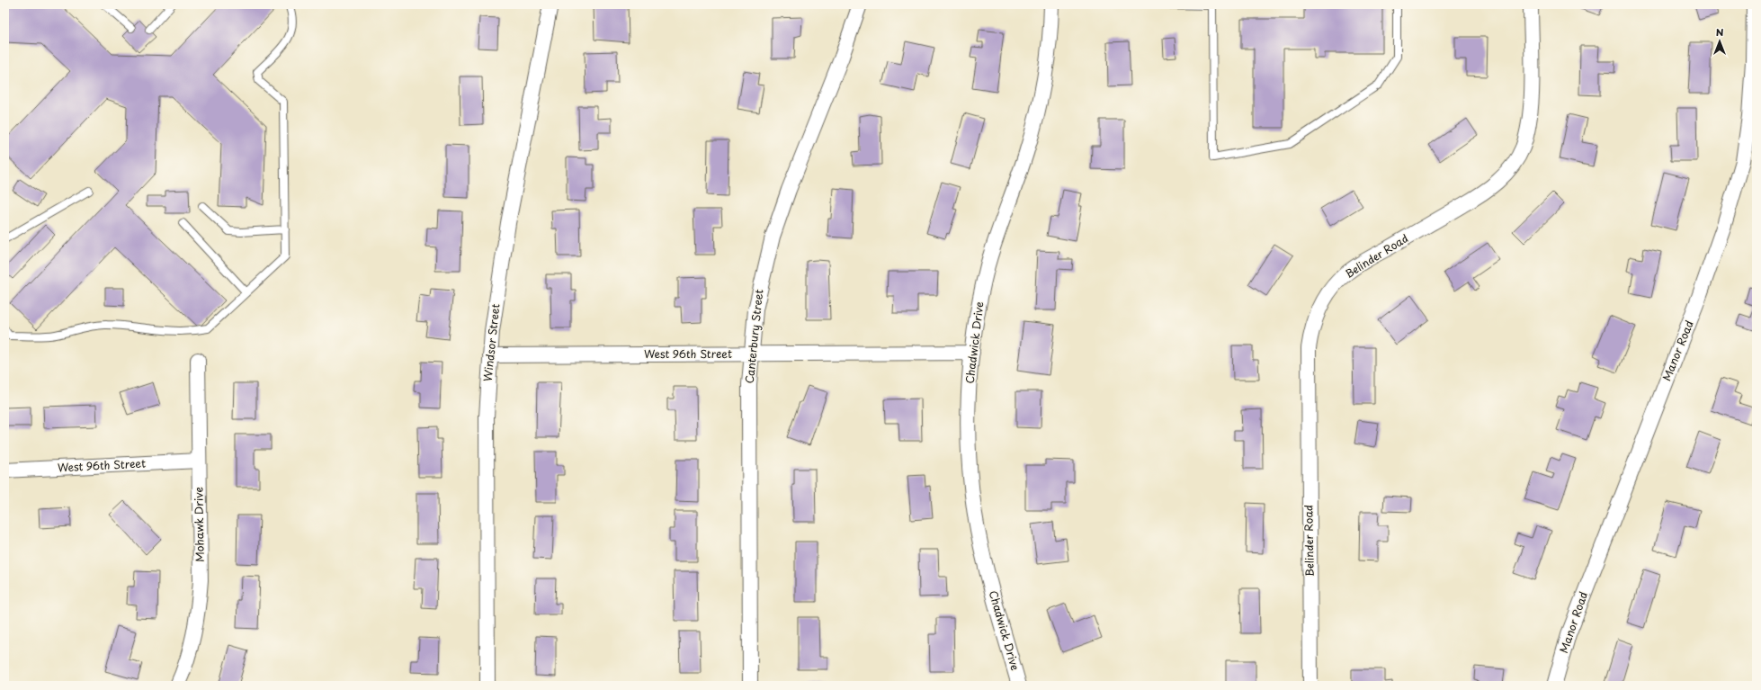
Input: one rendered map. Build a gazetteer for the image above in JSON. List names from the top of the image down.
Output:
{
  "streets": {
    "street": [
      "Belinder Road",
      "Canterbury Street",
      "Windsor Street",
      "Chadwick Drive",
      "Manor Road",
      "West 96th Street",
      "Mohawk Drive"
    ]
  },
  "crossings": [
    ["Canterbury Street", "West 96th Street"],
    ["Windsor Street", "West 96th Street"],
    ["Chadwick Drive", "West 96th Street"],
    ["West 96th Street", "Mohawk Drive"]
  ],
  "north": "top"
}
